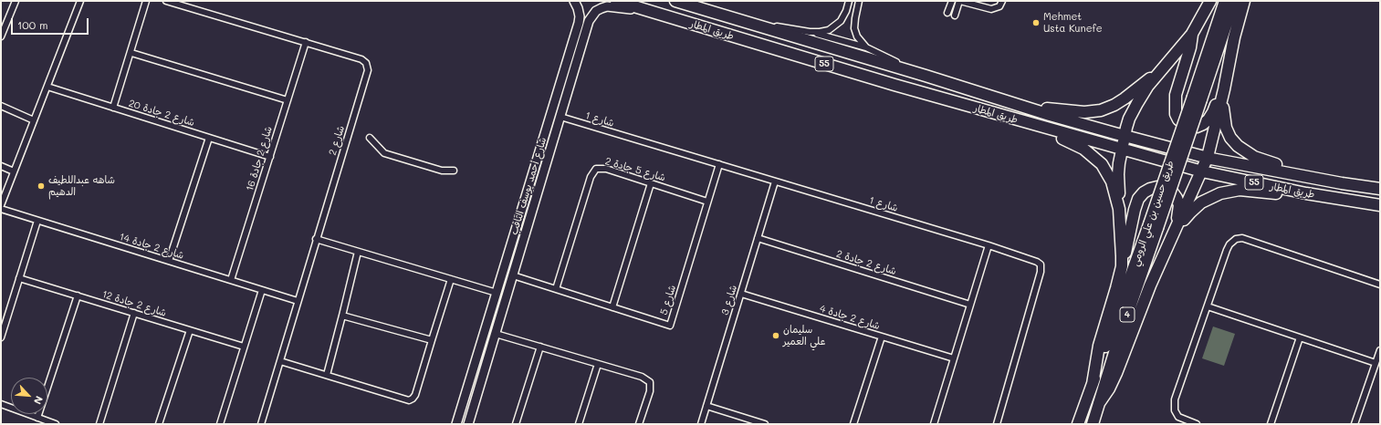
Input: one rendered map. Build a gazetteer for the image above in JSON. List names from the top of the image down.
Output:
{
  "streets": {
    "highway": [
      "طريق المطار",
      "55",
      "طريق حسين بن علي الرومي",
      "4"
    ],
    "street": [
      "شارع 2 جادة 20",
      "شارع 1",
      "شارع 2",
      "شارع 2 جادة 16",
      "شارع 5 جادة 2",
      "شارع أحمد يوسف الثاقب",
      "شارع 2 جادة 14",
      "شارع 2 جادة 2",
      "شارع 5",
      "شارع 3",
      "شارع 2 جادة 12",
      "شارع 2 جادة 4"
    ]
  },
  "crossings": [
    ["طريق المطار", "شارع أحمد يوسف الثاقب"],
    ["شارع 2 جادة 20", "شارع 2 جادة 16"],
    ["شارع 1", "شارع أحمد يوسف الثاقب"],
    ["شارع 1", "شارع 5"],
    ["شارع 1", "شارع 3"],
    ["شارع 2", "شارع 2 جادة 16"],
    ["شارع 2", "شارع 2 جادة 14"],
    ["شارع 2 جادة 16", "شارع 2 جادة 14"],
    ["شارع 5 جادة 2", "شارع 5"],
    ["شارع أحمد يوسف الثاقب", "شارع 5"],
    ["شارع 2 جادة 2", "شارع 3"],
    ["شارع 3", "شارع 2 جادة 4"]
  ],
  "places": ["Mehmet Usta Kunefe", "شاهه عبداللطيف الدهيم", "سليمان علي العمير"],
  "scale_bar": "100 m",
  "north": "bottom right"
}
